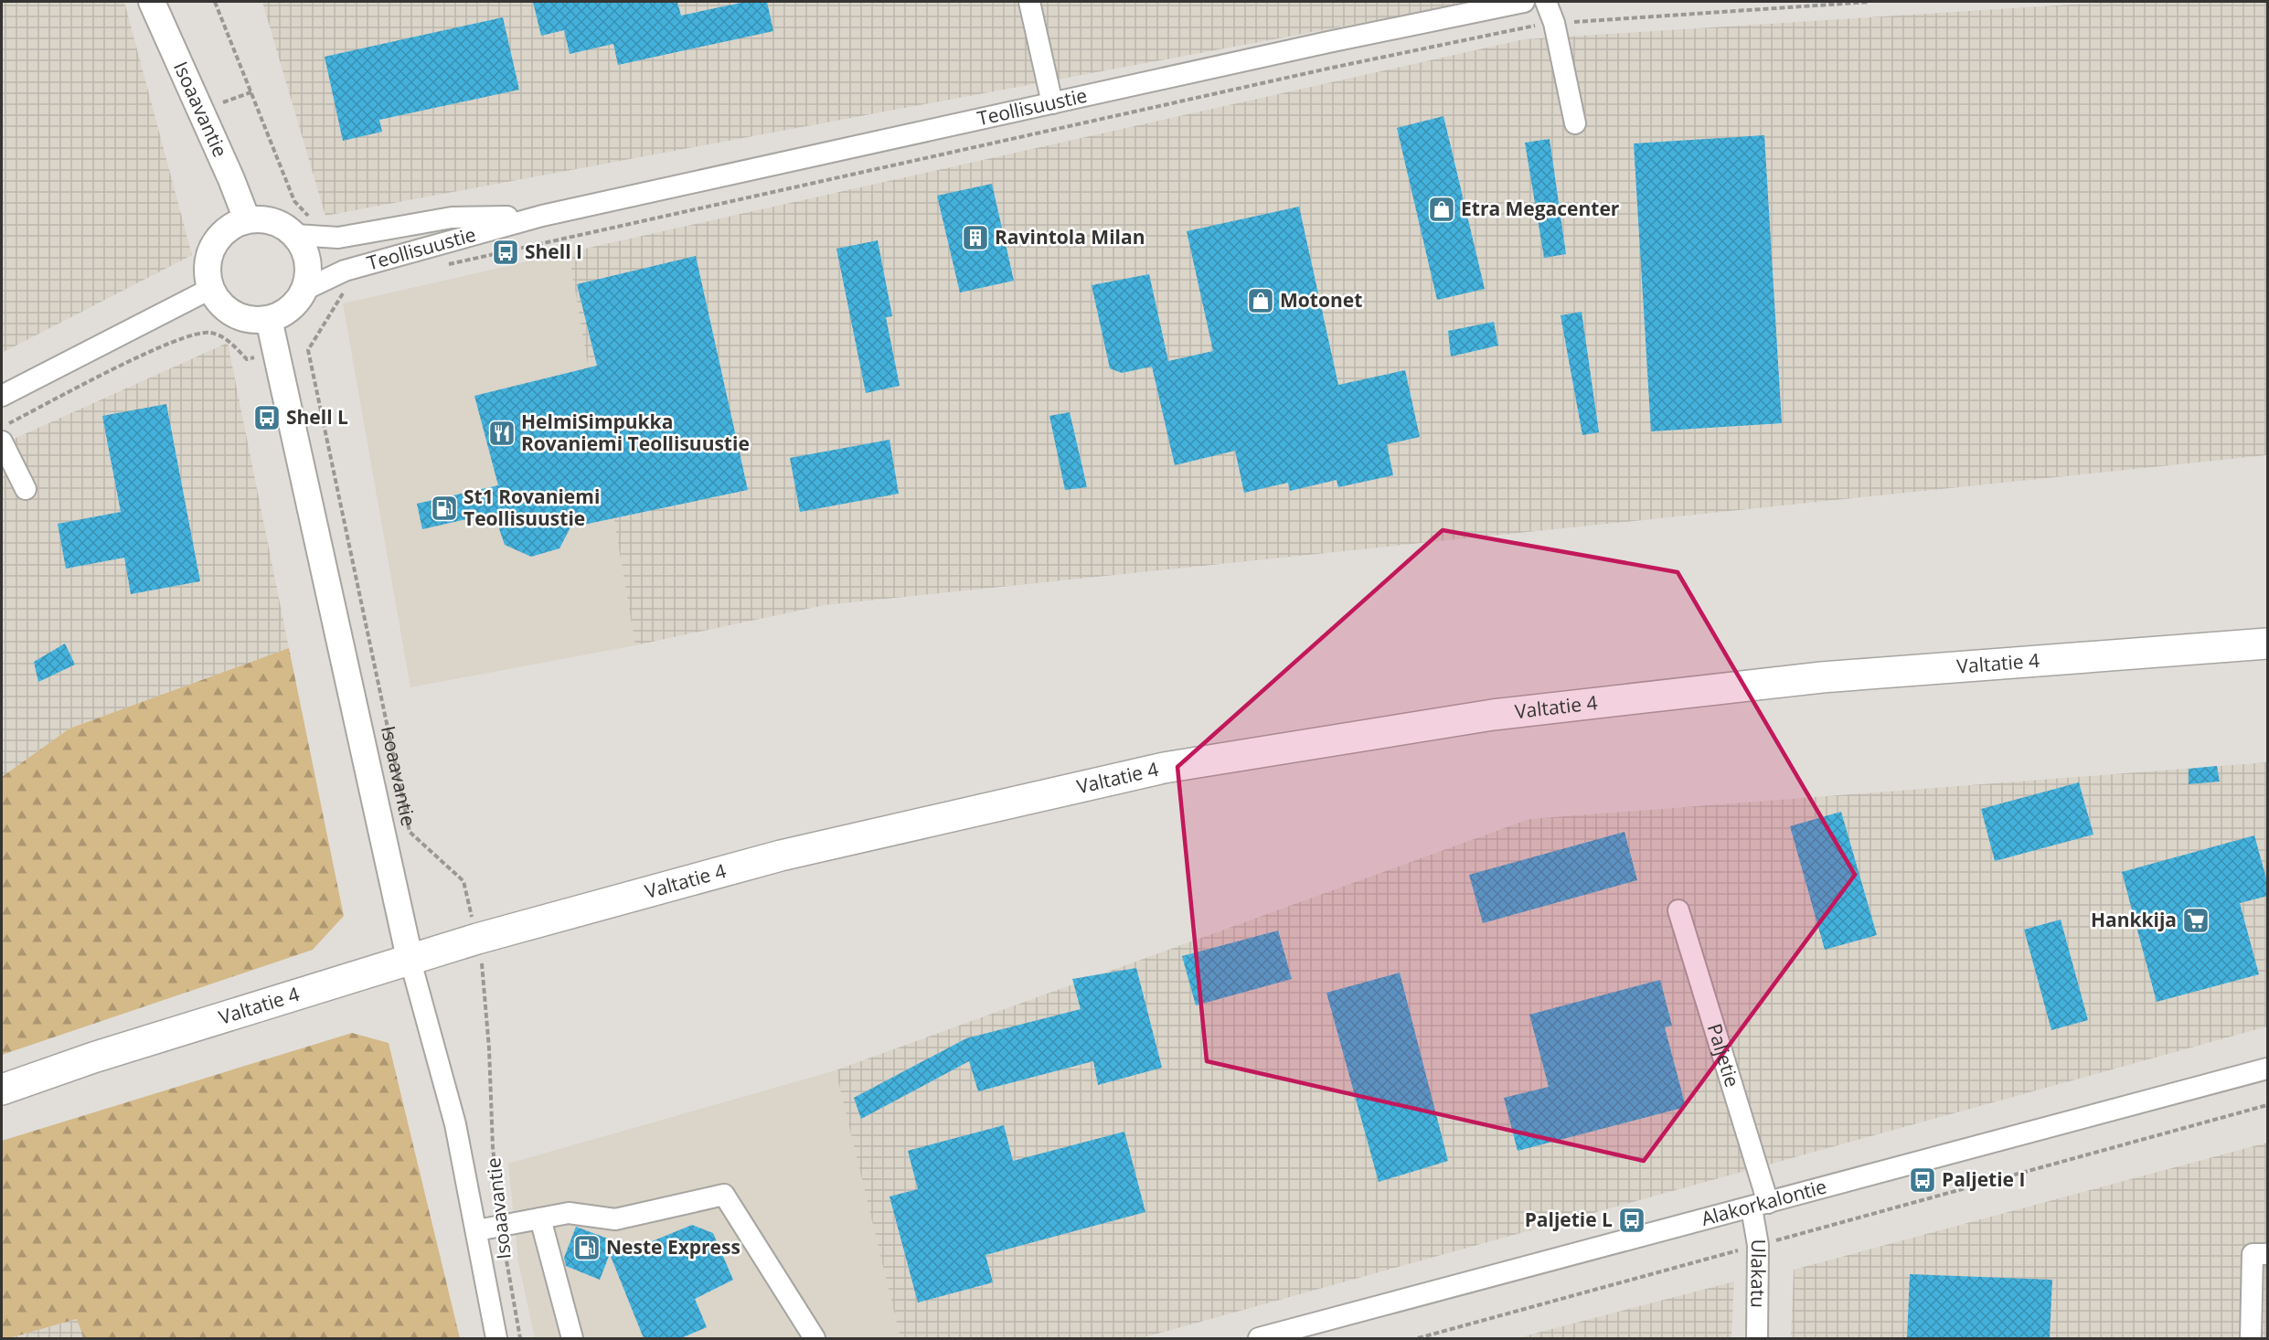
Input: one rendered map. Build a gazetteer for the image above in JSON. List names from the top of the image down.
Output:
{
  "streets": {
    "highway": ["Valtatie 4"],
    "main road": ["Isoaavantie"],
    "street": [
      "Teollisuustie",
      "Paljetie",
      "Alakorkalontie",
      "Ulakatu"
    ]
  },
  "crossings": [
    ["Teollisuustie", "Isoaavantie"],
    ["Isoaavantie", "Valtatie 4"],
    ["Paljetie", "Alakorkalontie"],
    ["Paljetie", "Ulakatu"],
    ["Alakorkalontie", "Ulakatu"]
  ],
  "places": {
    "shop": ["Etra Megacenter", "Motonet"],
    "building": ["Ravintola Milan"],
    "bus stop": [
      "Shell I",
      "Shell L",
      "Paljetie I",
      "Paljetie L"
    ],
    "restaurant": ["HelmiSimpukka Rovaniemi Teollisuustie"],
    "fuel station": ["St1 Rovaniemi Teollisuustie", "Neste Express"],
    "supermarket": ["Hankkija"]
  }
}
